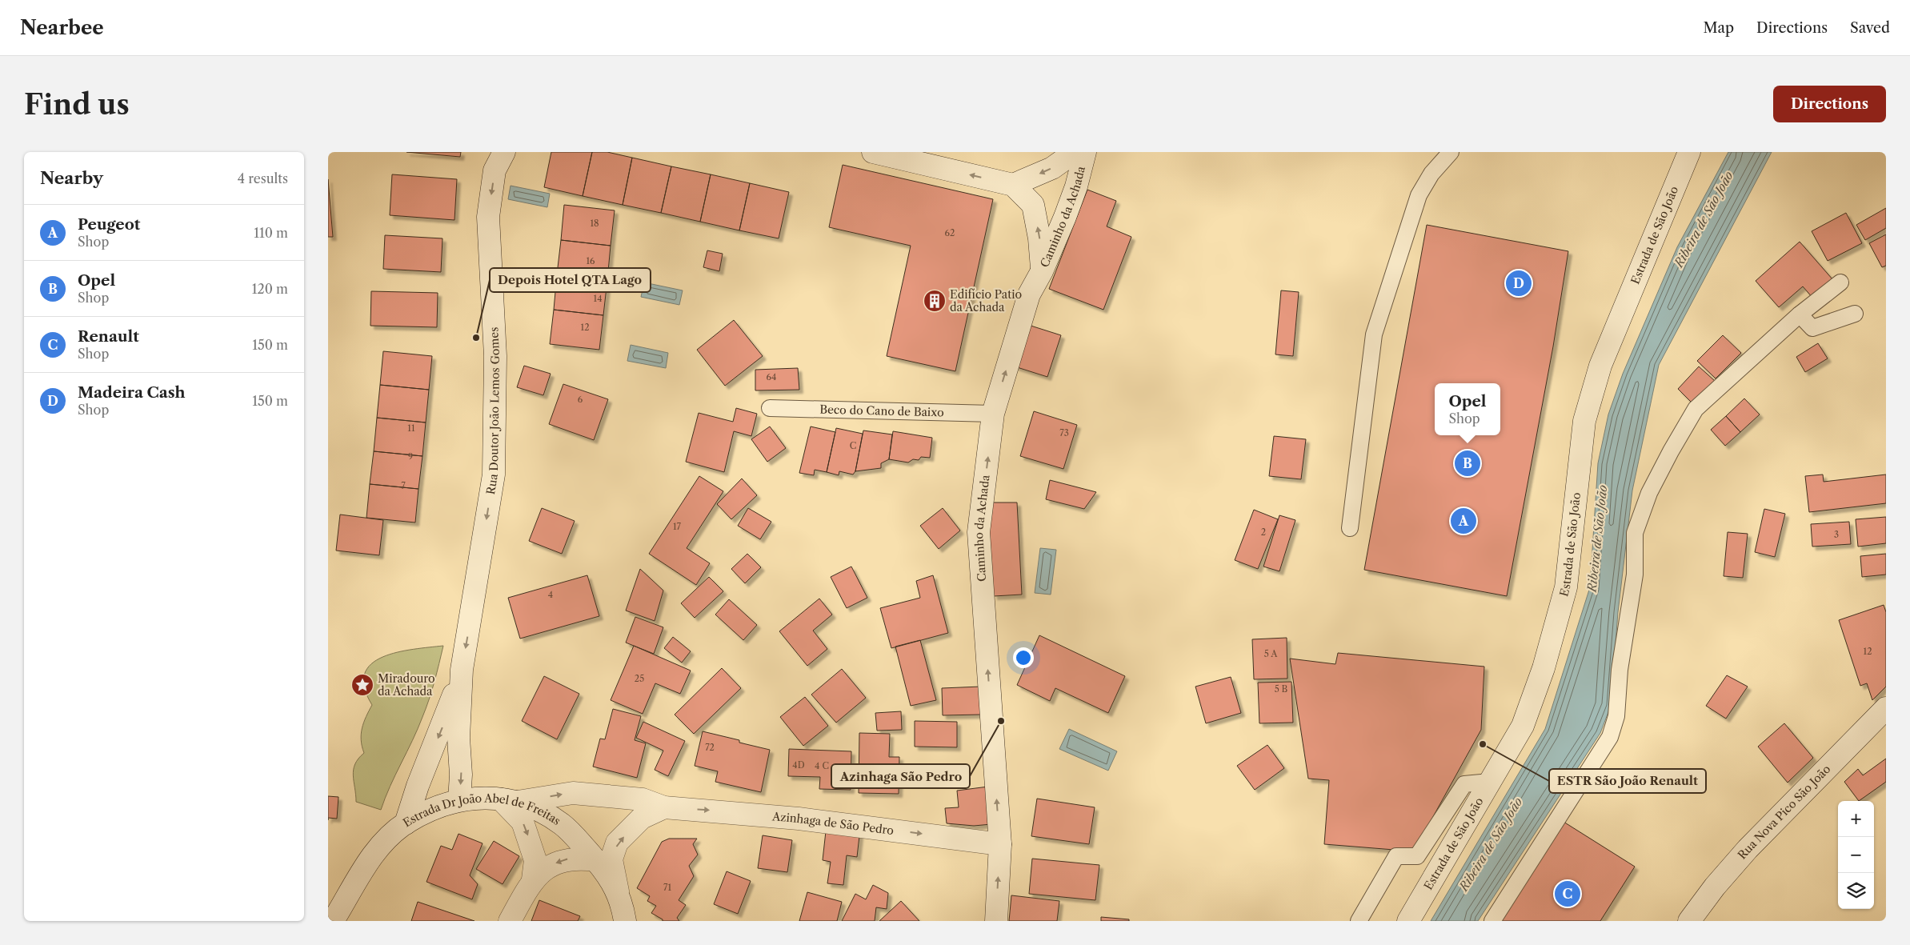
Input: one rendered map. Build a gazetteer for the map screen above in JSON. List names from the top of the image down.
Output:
{
  "streets": {
    "street": [
      "Caminho da Achada",
      "Estrada de São João",
      "Rua Doutor João Lemos Gomes",
      "Rua Nova Pico São João",
      "Azinhaga de São Pedro",
      "Estrada Dr João Abel de Freitas"
    ],
    "lane": ["Beco do Cano de Baixo"]
  },
  "crossings": [
    ["Caminho da Achada", "Beco do Cano de Baixo"],
    ["Caminho da Achada", "Azinhaga de São Pedro"],
    ["Rua Doutor João Lemos Gomes", "Estrada Dr João Abel de Freitas"],
    ["Azinhaga de São Pedro", "Estrada Dr João Abel de Freitas"]
  ],
  "one_way": ["Caminho da Achada", "Rua Doutor João Lemos Gomes", "Azinhaga de São Pedro"],
  "water": ["Ribeira de São João"],
  "places": {
    "building": ["Edifício Patio da Achada"],
    "other": ["Depois Hotel QTA Lago", "Azinhaga São Pedro", "ESTR São João Renault"],
    "place": ["Miradouro da Achada"]
  },
  "house_numbers": [
    "18",
    "62",
    "16",
    "14",
    "12",
    "64",
    "6",
    "11",
    "73",
    "C",
    "9",
    "7",
    "17",
    "2",
    "3",
    "4",
    "12",
    "5 A",
    "25",
    "5 B",
    "72",
    "4D",
    "4 C",
    "71"
  ],
  "page": {
    "header": "Nearbee",
    "nav": ["Map", "Directions", "Saved"],
    "buttons": "Directions",
    "title": "Find us",
    "heading": ["Nearby", "4 results"],
    "list": [
      {
        "mark": "A",
        "name": "Peugeot",
        "note": "Shop",
        "value": "110 m"
      },
      {
        "mark": "B",
        "name": "Opel",
        "note": "Shop",
        "value": "120 m"
      },
      {
        "mark": "C",
        "name": "Renault",
        "note": "Shop",
        "value": "150 m"
      },
      {
        "mark": "D",
        "name": "Madeira Cash",
        "note": "Shop",
        "value": "150 m"
      }
    ],
    "pins": [
      "D",
      "B",
      "A",
      "C"
    ],
    "popup": ["Opel", "Shop"],
    "map_buttons": ["+", "−"]
  }
}
